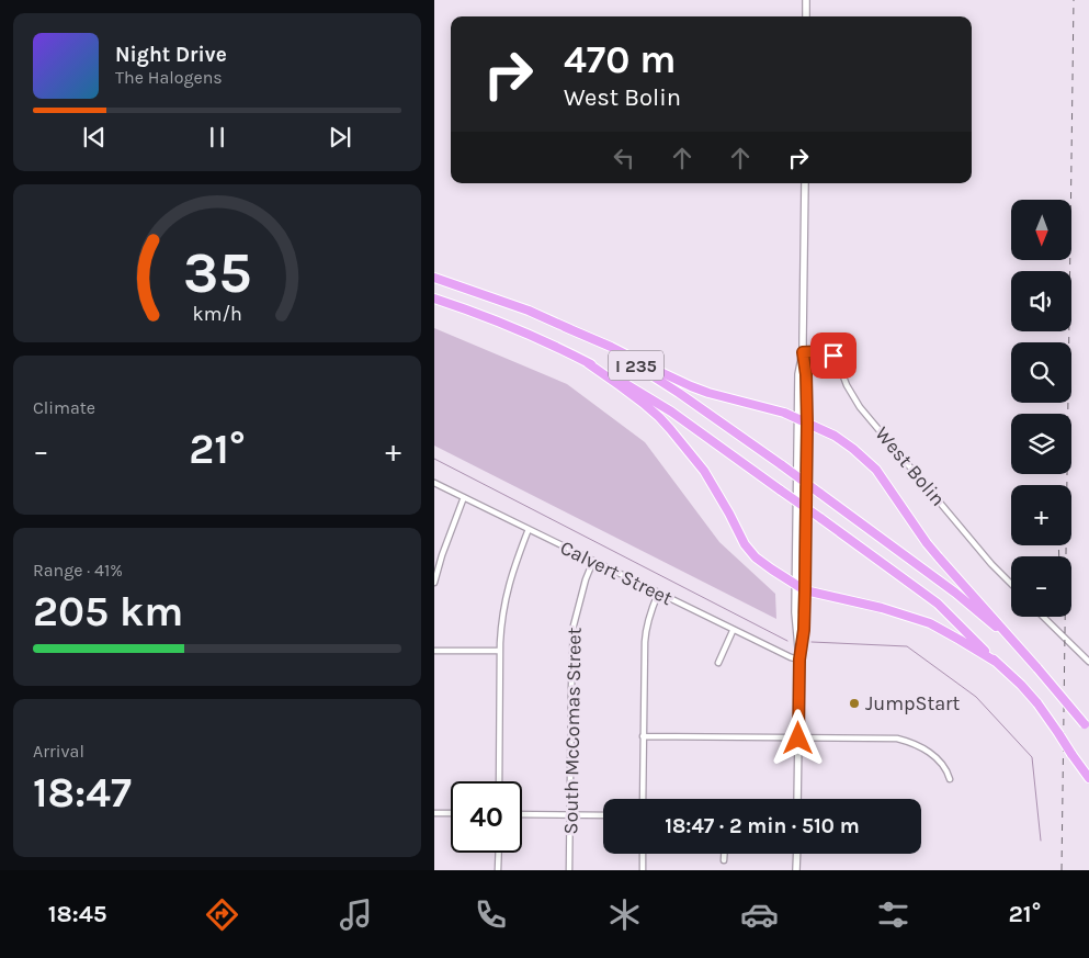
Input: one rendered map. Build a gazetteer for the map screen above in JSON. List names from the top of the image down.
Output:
{
  "streets": {
    "highway": ["I 235"],
    "street": ["West Bolin", "Calvert Street", "South McComas Street"]
  },
  "crossings": [
    ["Calvert Street", "South McComas Street"]
  ],
  "places": ["JumpStart"],
  "north": "bottom",
  "page": {
    "turn": ["470 m", "West Bolin"],
    "song": ["Night Drive", "The Halogens"],
    "map_buttons": ["+", "−"],
    "tile": [
      "Climate",
      ["Range · 41%", "205 km"],
      ["Arrival", "18:47"]
    ],
    "heat": ["−", "21°", "+"],
    "limit": "40",
    "trip": "18:47 · 2 min · 510 m",
    "tabs": ["18:45", "21°"],
    "gauge": ["35", "km/h"]
  }
}
